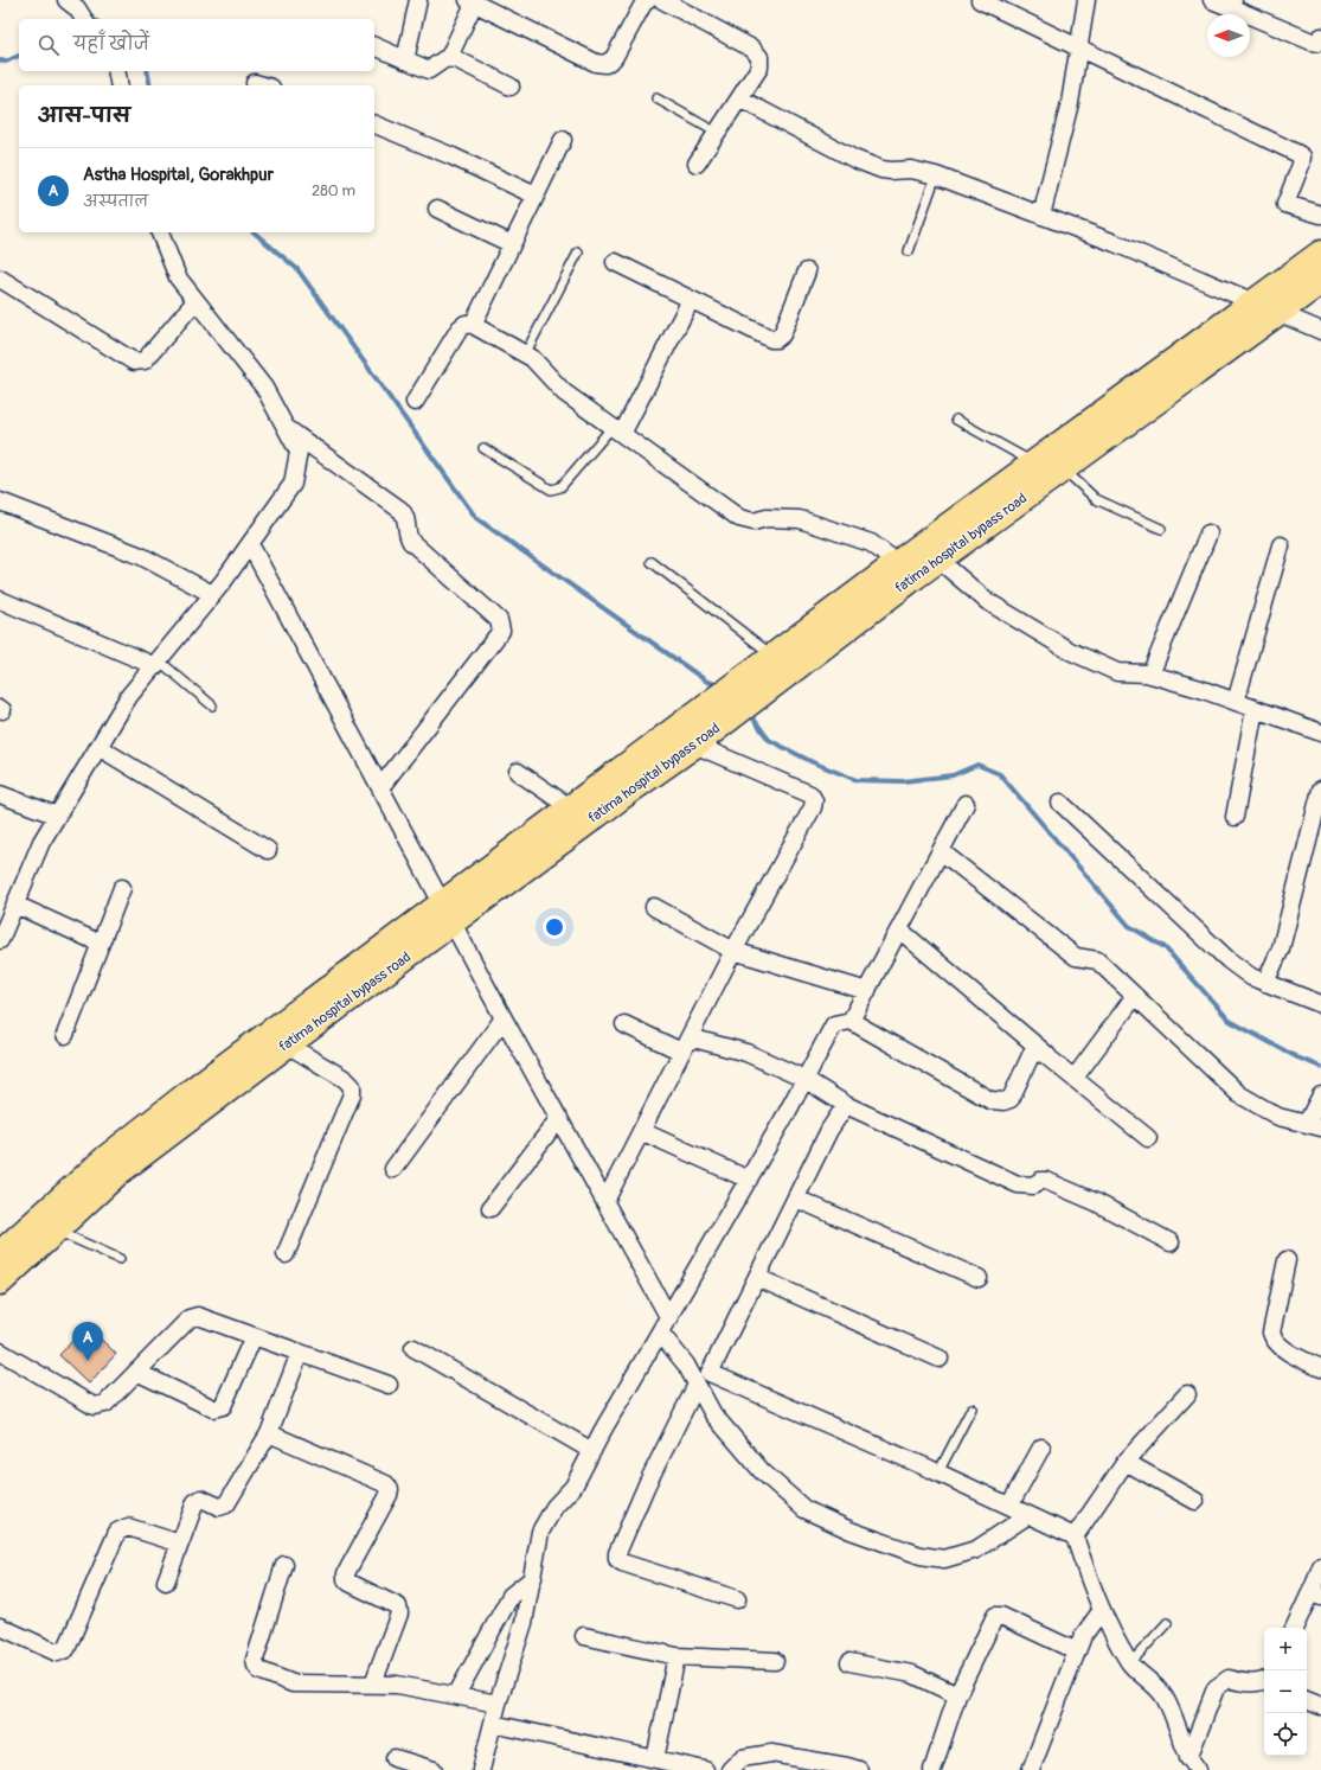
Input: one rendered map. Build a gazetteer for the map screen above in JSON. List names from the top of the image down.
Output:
{
  "streets": {
    "highway": ["fatima hospital bypass road"]
  },
  "north": "left",
  "page": {
    "search": "यहाँ खोजें",
    "heading": "आस-पास",
    "list": [
      {
        "mark": "A",
        "name": "Astha Hospital, Gorakhpur",
        "note": "अस्पताल",
        "value": "280 m"
      }
    ],
    "pins": "A",
    "map_buttons": ["+", "−"]
  }
}
